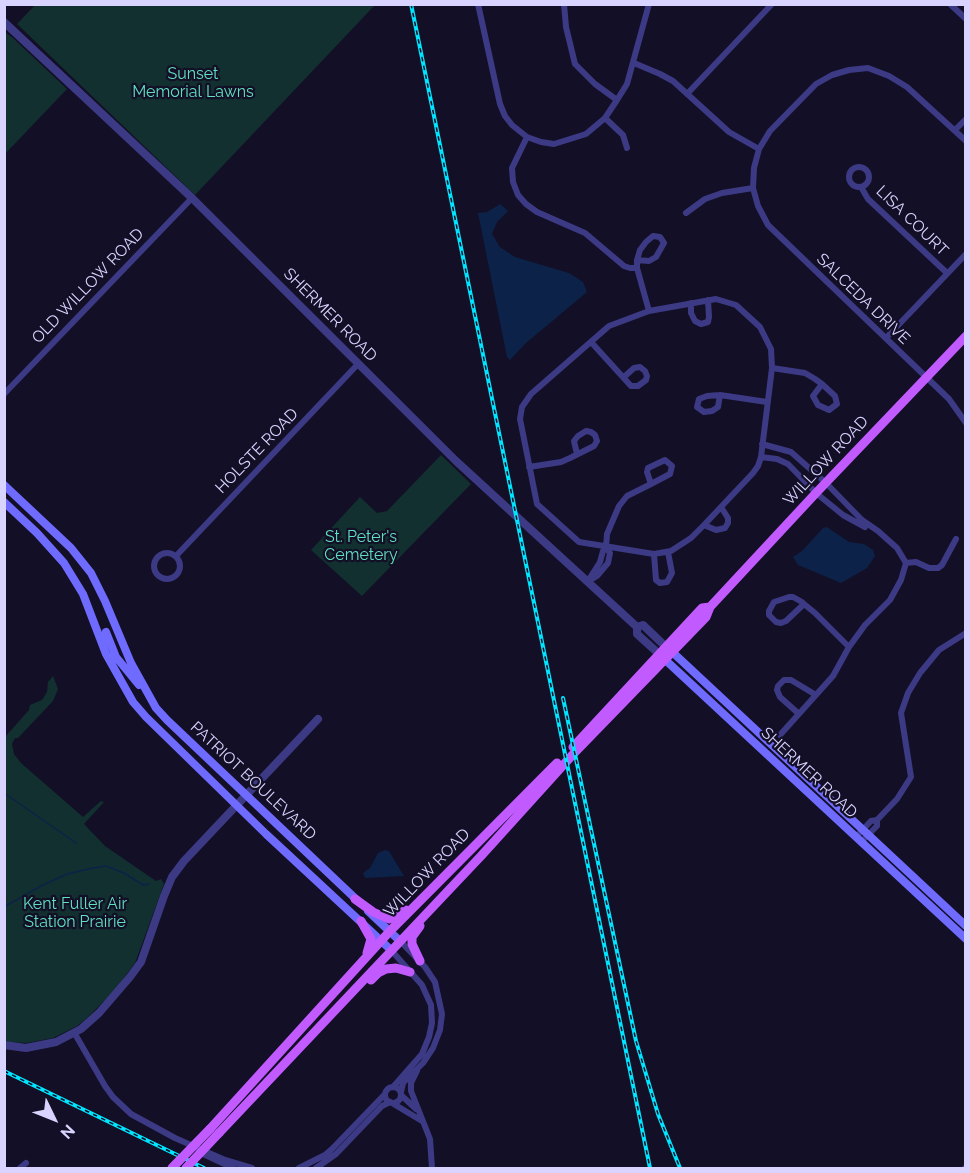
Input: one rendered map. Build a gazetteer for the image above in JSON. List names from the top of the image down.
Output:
{
  "streets": {
    "main road": ["SHERMER ROAD", "WILLOW ROAD", "PATRIOT BOULEVARD"],
    "street": [
      "LISA COURT",
      "OLD WILLOW ROAD",
      "SALCEDA DRIVE",
      "HOLSTE ROAD"
    ]
  },
  "crossings": [
    ["OLD WILLOW ROAD", "SHERMER ROAD"],
    ["SALCEDA DRIVE", "WILLOW ROAD"],
    ["SHERMER ROAD", "HOLSTE ROAD"],
    ["SHERMER ROAD", "WILLOW ROAD"],
    ["WILLOW ROAD", "PATRIOT BOULEVARD"]
  ],
  "parks": ["Sunset Memorial Lawns", "St. Peter's Cemetery", "Kent Fuller Air Station Prairie"],
  "north": "bottom right"
}
